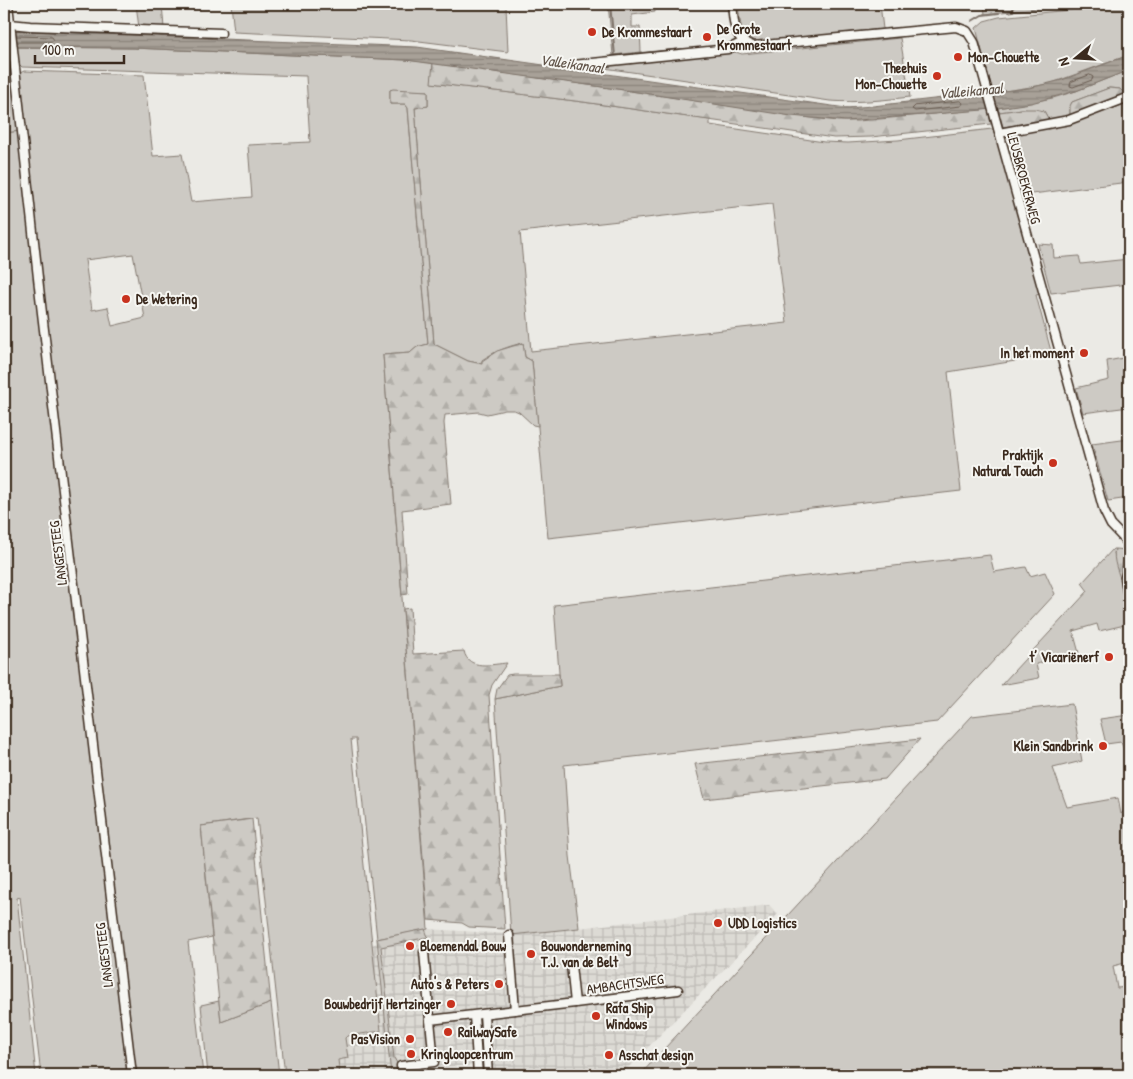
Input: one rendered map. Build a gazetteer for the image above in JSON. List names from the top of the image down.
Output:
{
  "streets": {
    "street": ["LEUSBROEKERWEG", "LANGESTEEG", "AMBACHTSWEG"]
  },
  "water": ["Valleikanaal"],
  "places": [
    "De Krommestaart",
    "De Grote Krommestaart",
    "Mon-Chouette",
    "Theehuis Mon-Chouette",
    "De Wetering",
    "In het moment",
    "Praktijk Natural Touch",
    "t’ Vicariënerf",
    "Klein Sandbrink",
    "UDD Logistics",
    "Bloemendal Bouw",
    "Bouwonderneming T.J. van de Belt",
    "Auto's & Peters",
    "Bouwbedrijf Hertzinger",
    "Rafa Ship Windows",
    "RailwaySafe",
    "PasVision",
    "Kringloopcentrum",
    "Asschat design"
  ],
  "scale_bar": "100 m",
  "north": "left"
}
